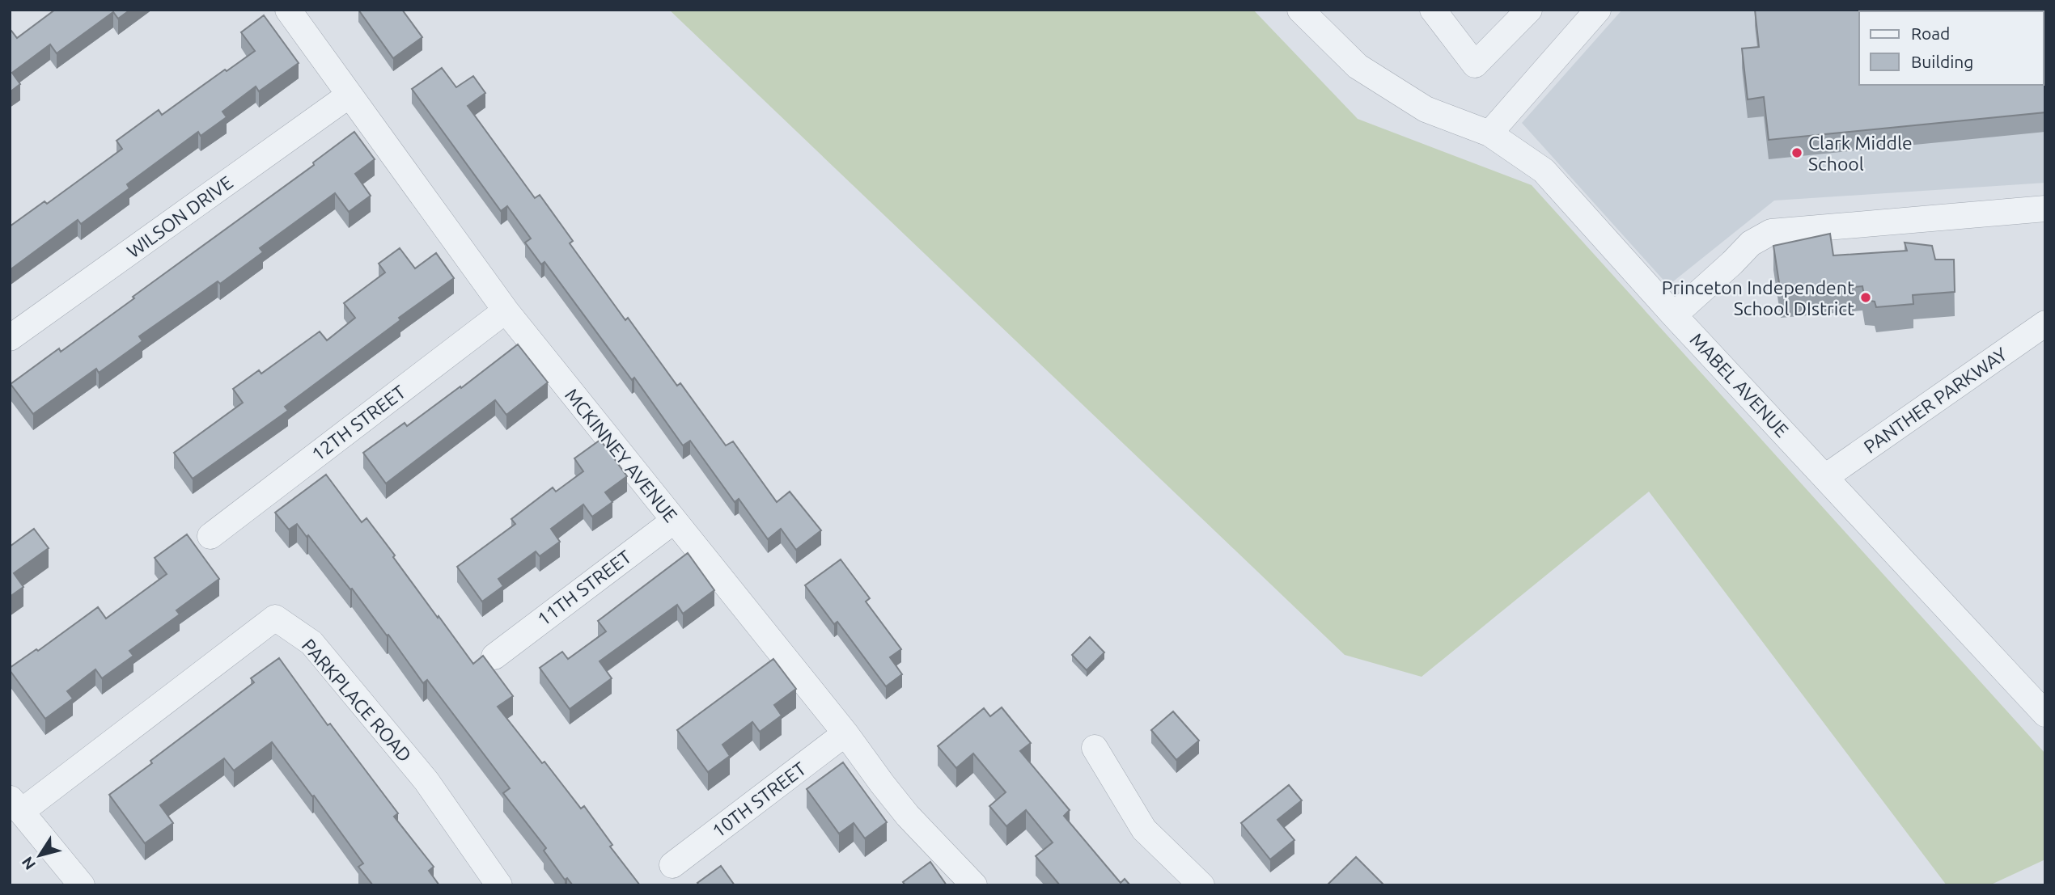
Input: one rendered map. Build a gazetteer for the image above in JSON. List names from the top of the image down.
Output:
{
  "streets": {
    "street": [
      "WILSON DRIVE",
      "MABEL AVENUE",
      "PANTHER PARKWAY",
      "12TH STREET",
      "MCKINNEY AVENUE",
      "11TH STREET",
      "PARKPLACE ROAD",
      "10TH STREET"
    ]
  },
  "crossings": [
    ["WILSON DRIVE", "MCKINNEY AVENUE"],
    ["MABEL AVENUE", "PANTHER PARKWAY"],
    ["12TH STREET", "MCKINNEY AVENUE"],
    ["MCKINNEY AVENUE", "11TH STREET"],
    ["MCKINNEY AVENUE", "10TH STREET"]
  ],
  "places": ["Clark Middle School", "Princeton Independent School DIstrict"],
  "legend": ["Road", "Building"],
  "north": "bottom left"
}
